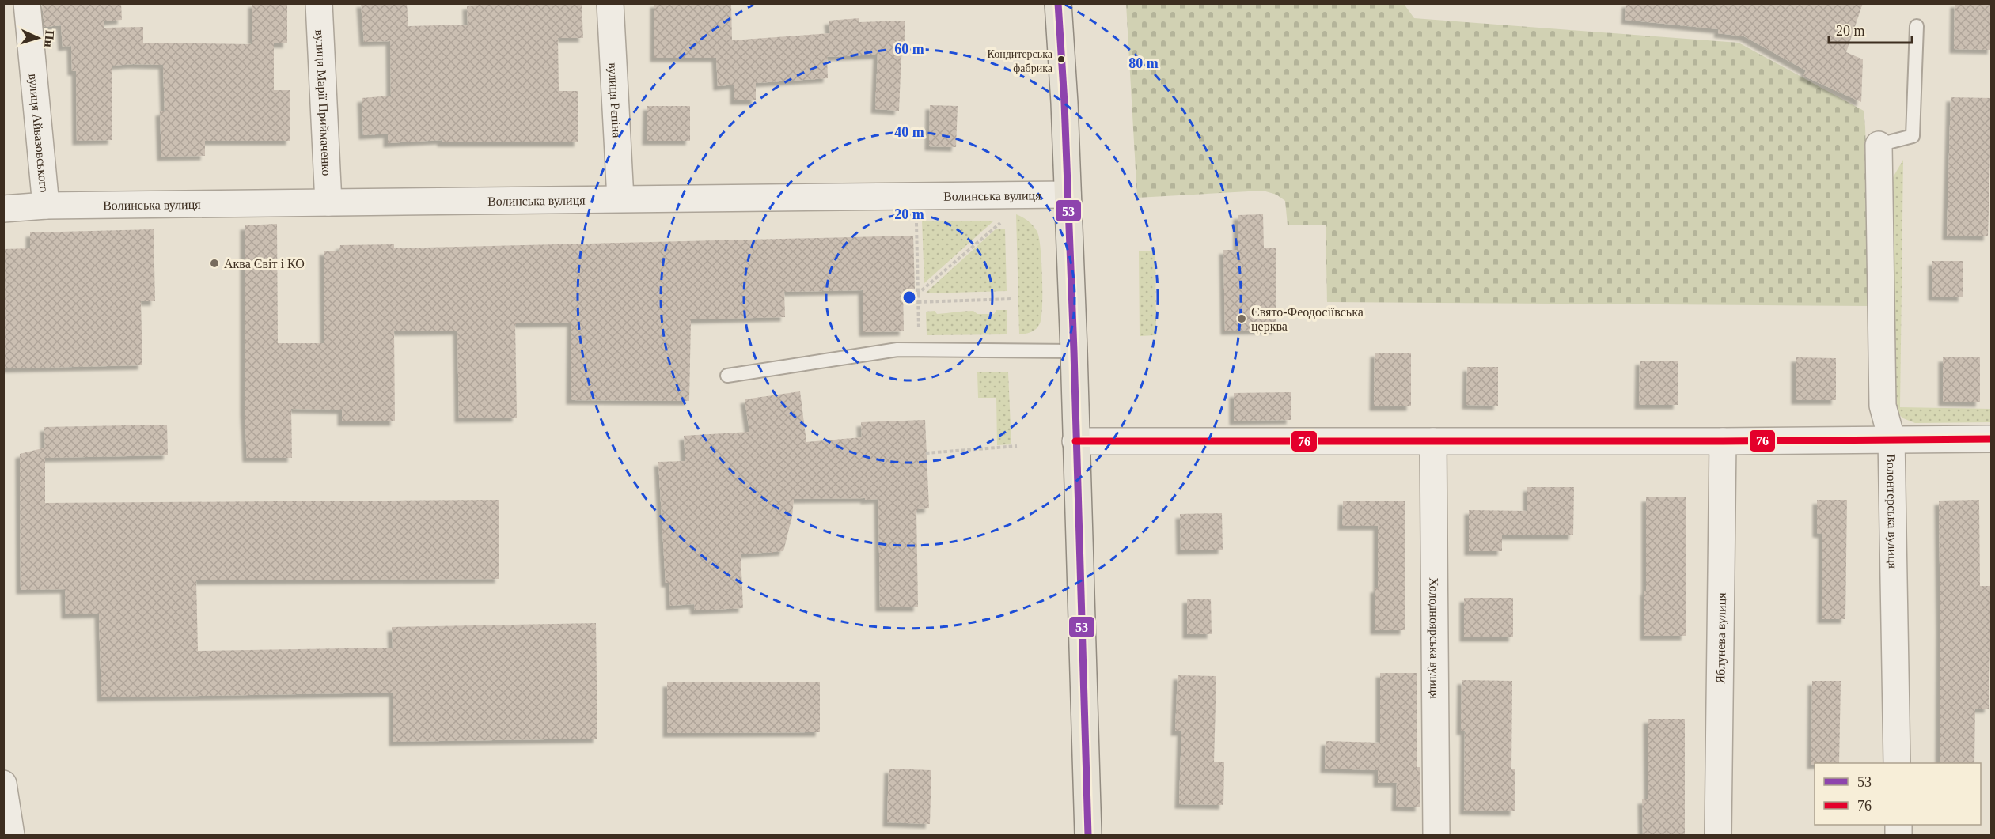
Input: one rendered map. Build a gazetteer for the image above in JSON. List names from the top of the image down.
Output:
{
  "streets": {
    "street": [
      "вулиця Рєпіна",
      "вулиця Марії Приймаченко",
      "вулиця Айвазовського",
      "Волинська вулиця",
      "Волонтерська вулиця",
      "Холодноярська вулиця",
      "Яблунева вулиця"
    ]
  },
  "crossings": [
    ["вулиця Рєпіна", "Волинська вулиця"],
    ["вулиця Марії Приймаченко", "Волинська вулиця"],
    ["вулиця Айвазовського", "Волинська вулиця"]
  ],
  "places": ["Кондитерська фабрика", "Аква Світ і КО", "Свято-Феодосіївська церква"],
  "lines": ["transit line 53", "transit line 76"],
  "legend": ["53", "76"],
  "scale_bar": "20 m",
  "north": "right",
  "rings": [
    "60 m",
    "80 m",
    "40 m",
    "20 m"
  ]
}
